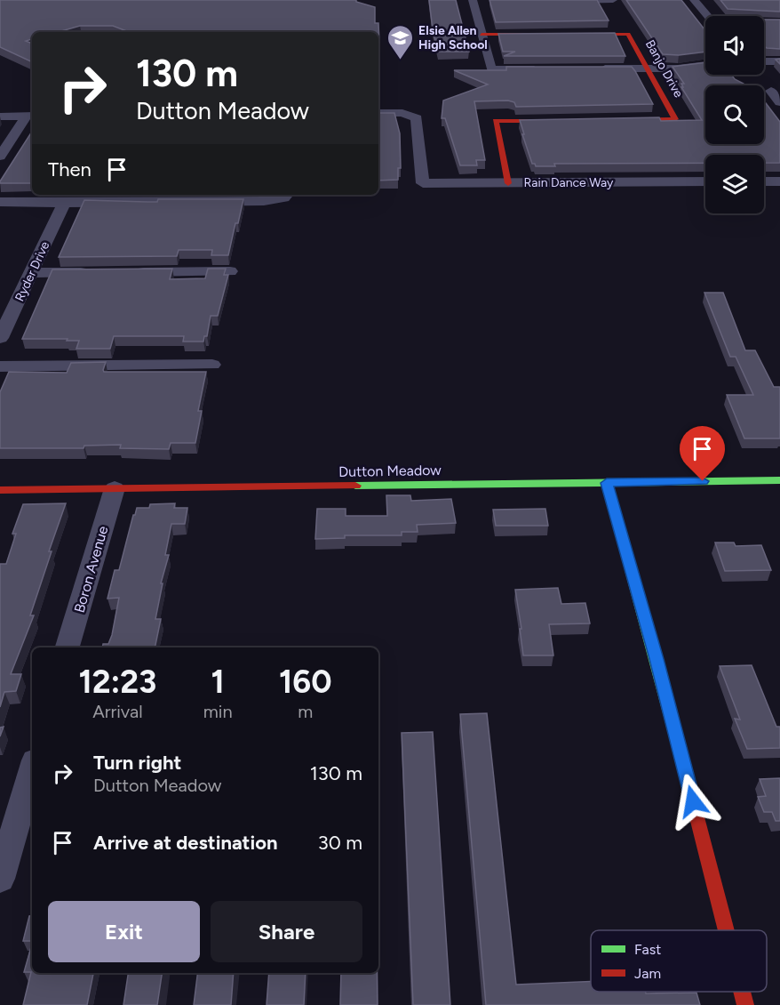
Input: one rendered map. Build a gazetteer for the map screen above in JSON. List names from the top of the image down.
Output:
{
  "streets": {
    "street": [
      "Banjo Drive",
      "Rain Dance Way",
      "Ryder Drive",
      "Dutton Meadow",
      "Boron Avenue"
    ]
  },
  "crossings": [
    ["Dutton Meadow", "Boron Avenue"]
  ],
  "places": {
    "school or university": ["Elsie Allen High School"]
  },
  "legend": ["Fast", "Jam"],
  "page": {
    "turn": ["130 m", "Dutton Meadow"],
    "then": "Then",
    "eta": [
      "12:23",
      "Arrival",
      "1",
      "min",
      "160",
      "m"
    ],
    "list": [
      {
        "name": "Turn right",
        "note": "Dutton Meadow",
        "value": "130 m"
      },
      {
        "name": "Arrive at destination",
        "value": "30 m"
      }
    ],
    "buttons": ["Exit", "Share"]
  }
}
